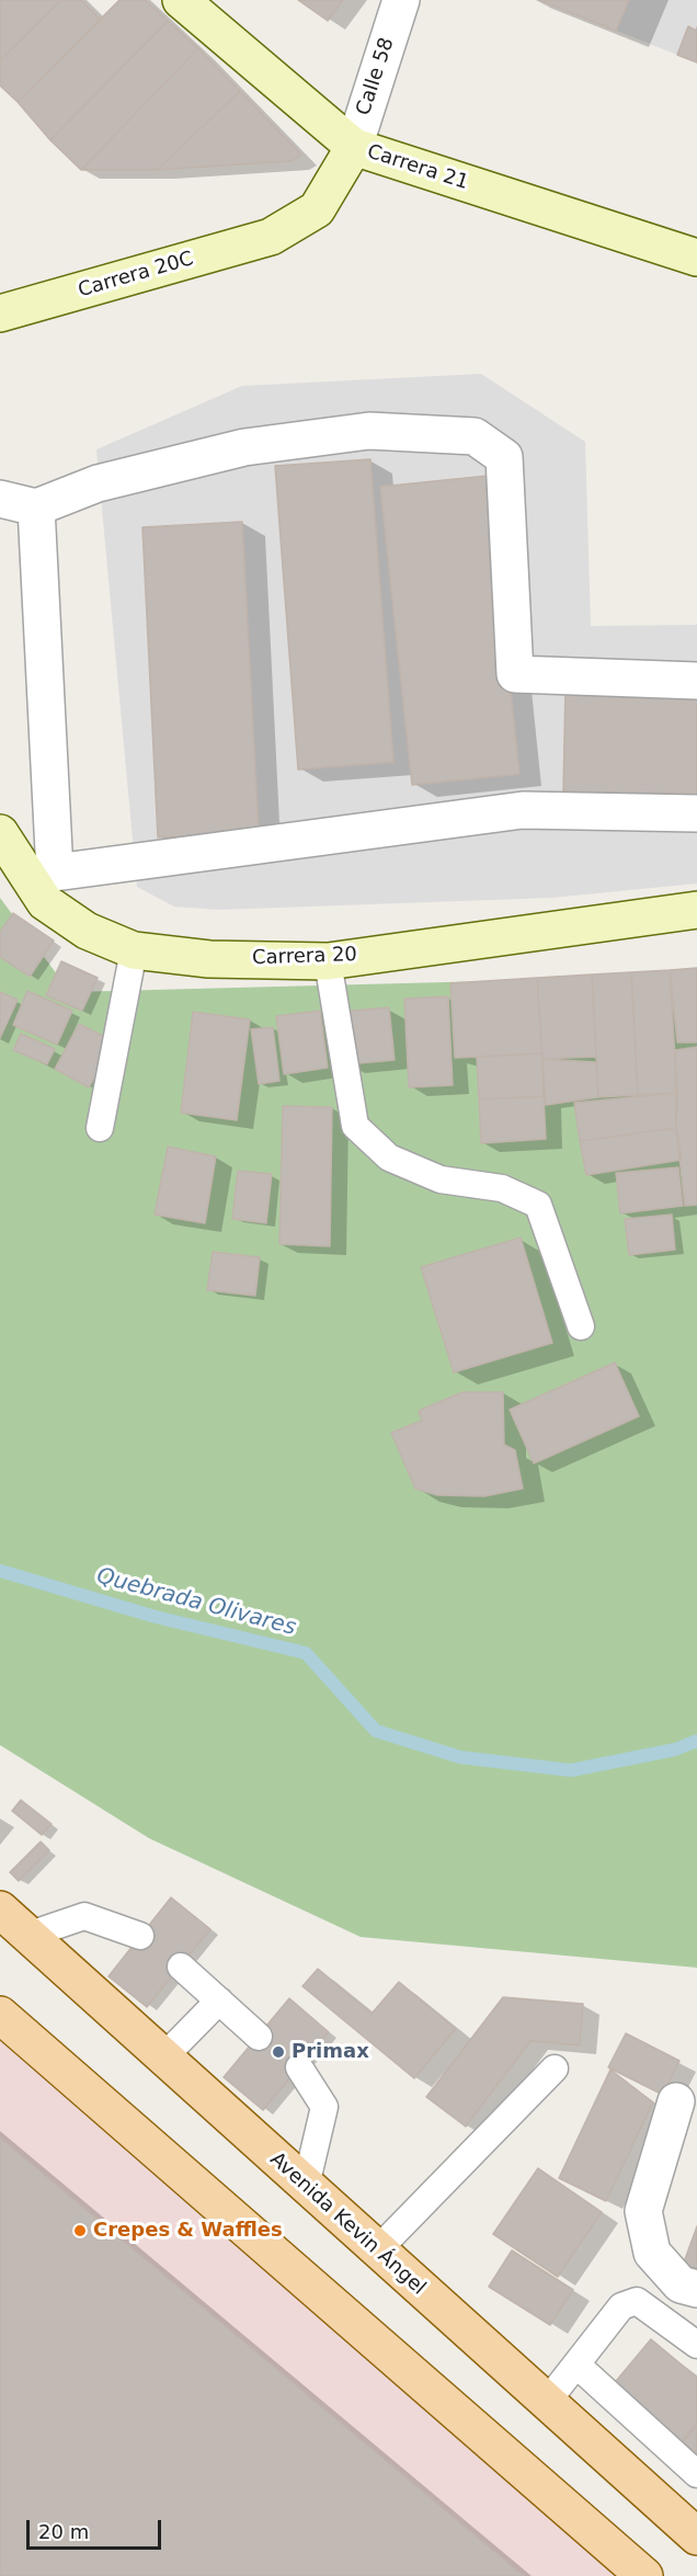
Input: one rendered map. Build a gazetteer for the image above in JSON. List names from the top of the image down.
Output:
{
  "streets": {
    "main road": ["Avenida Kevin Ángel"],
    "street": [
      "Calle 58",
      "Carrera 21",
      "Carrera 20C",
      "Carrera 20"
    ]
  },
  "crossings": [
    ["Calle 58", "Carrera 21"],
    ["Calle 58", "Carrera 20C"]
  ],
  "water": ["Quebrada Olivares"],
  "places": ["Primax", "Crepes & Waffles"],
  "scale_bar": "20 m"
}
